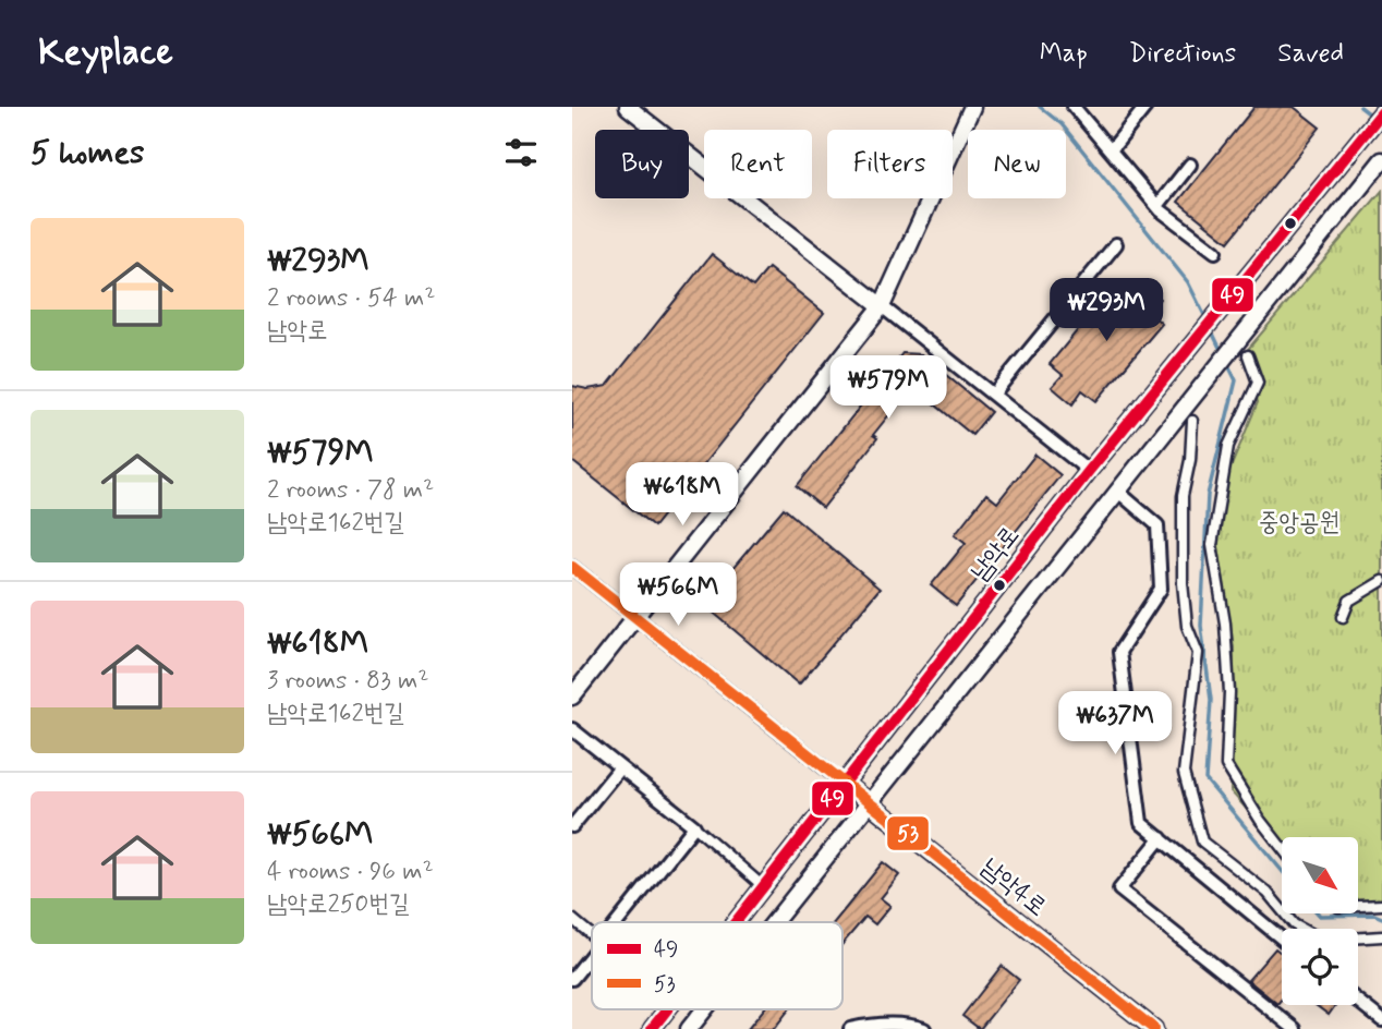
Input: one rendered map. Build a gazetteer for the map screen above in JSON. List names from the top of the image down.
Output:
{
  "streets": {
    "street": ["남악로", "남악4로"]
  },
  "crossings": [
    ["남악로", "남악4로"]
  ],
  "parks": ["중앙공원"],
  "lines": ["transit line 49", "transit line 53"],
  "legend": ["49", "53"],
  "north": "bottom right",
  "page": {
    "header": "Keyplace",
    "nav": ["Map", "Directions", "Saved"],
    "heading": "5 homes",
    "chip": [
      "Buy",
      "Rent",
      "Filters",
      "New"
    ],
    "list": [
      {
        "name": "₩293M",
        "note": "2 rooms · 54 m² · 남악로"
      },
      {
        "name": "₩579M",
        "note": "2 rooms · 78 m² · 남악로162번길"
      },
      {
        "name": "₩618M",
        "note": "3 rooms · 83 m² · 남악로162번길"
      },
      {
        "name": "₩566M",
        "note": "4 rooms · 96 m² · 남악로250번길"
      }
    ],
    "price": [
      "₩293M",
      "₩579M",
      "₩618M",
      "₩566M",
      "₩637M"
    ]
  }
}
